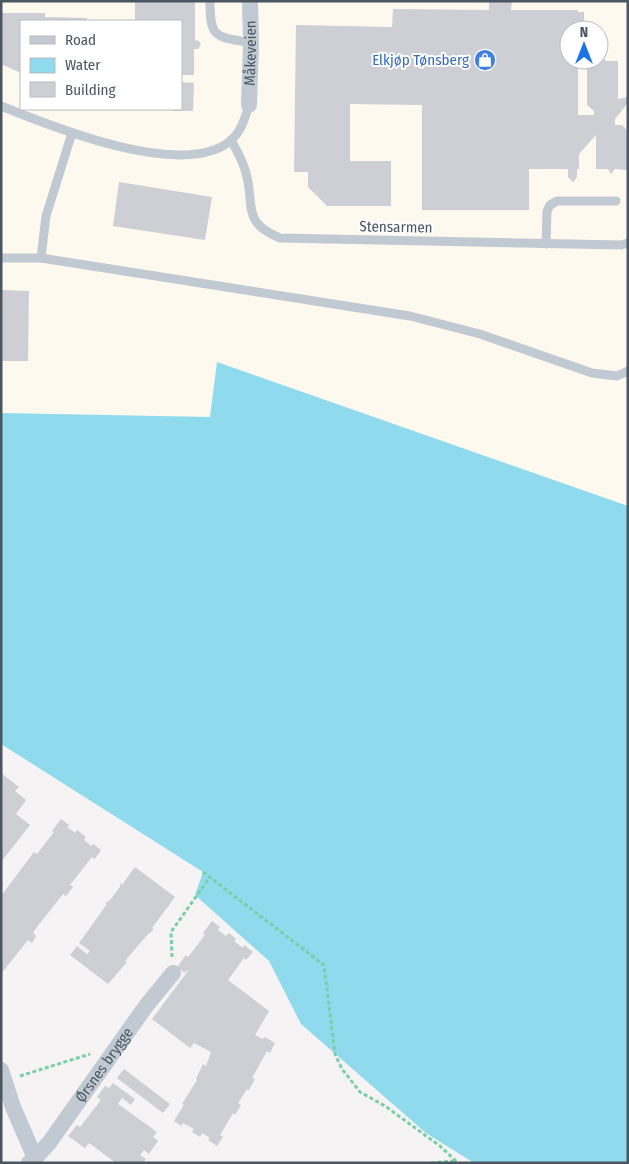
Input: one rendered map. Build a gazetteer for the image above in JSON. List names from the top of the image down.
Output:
{
  "streets": {
    "street": ["Måkeveien", "Ørsnes brygge"],
    "lane": ["Stensarmen"]
  },
  "places": {
    "shop": ["Elkjøp Tønsberg"]
  },
  "legend": ["Road", "Water", "Building"],
  "north": "top"
}
